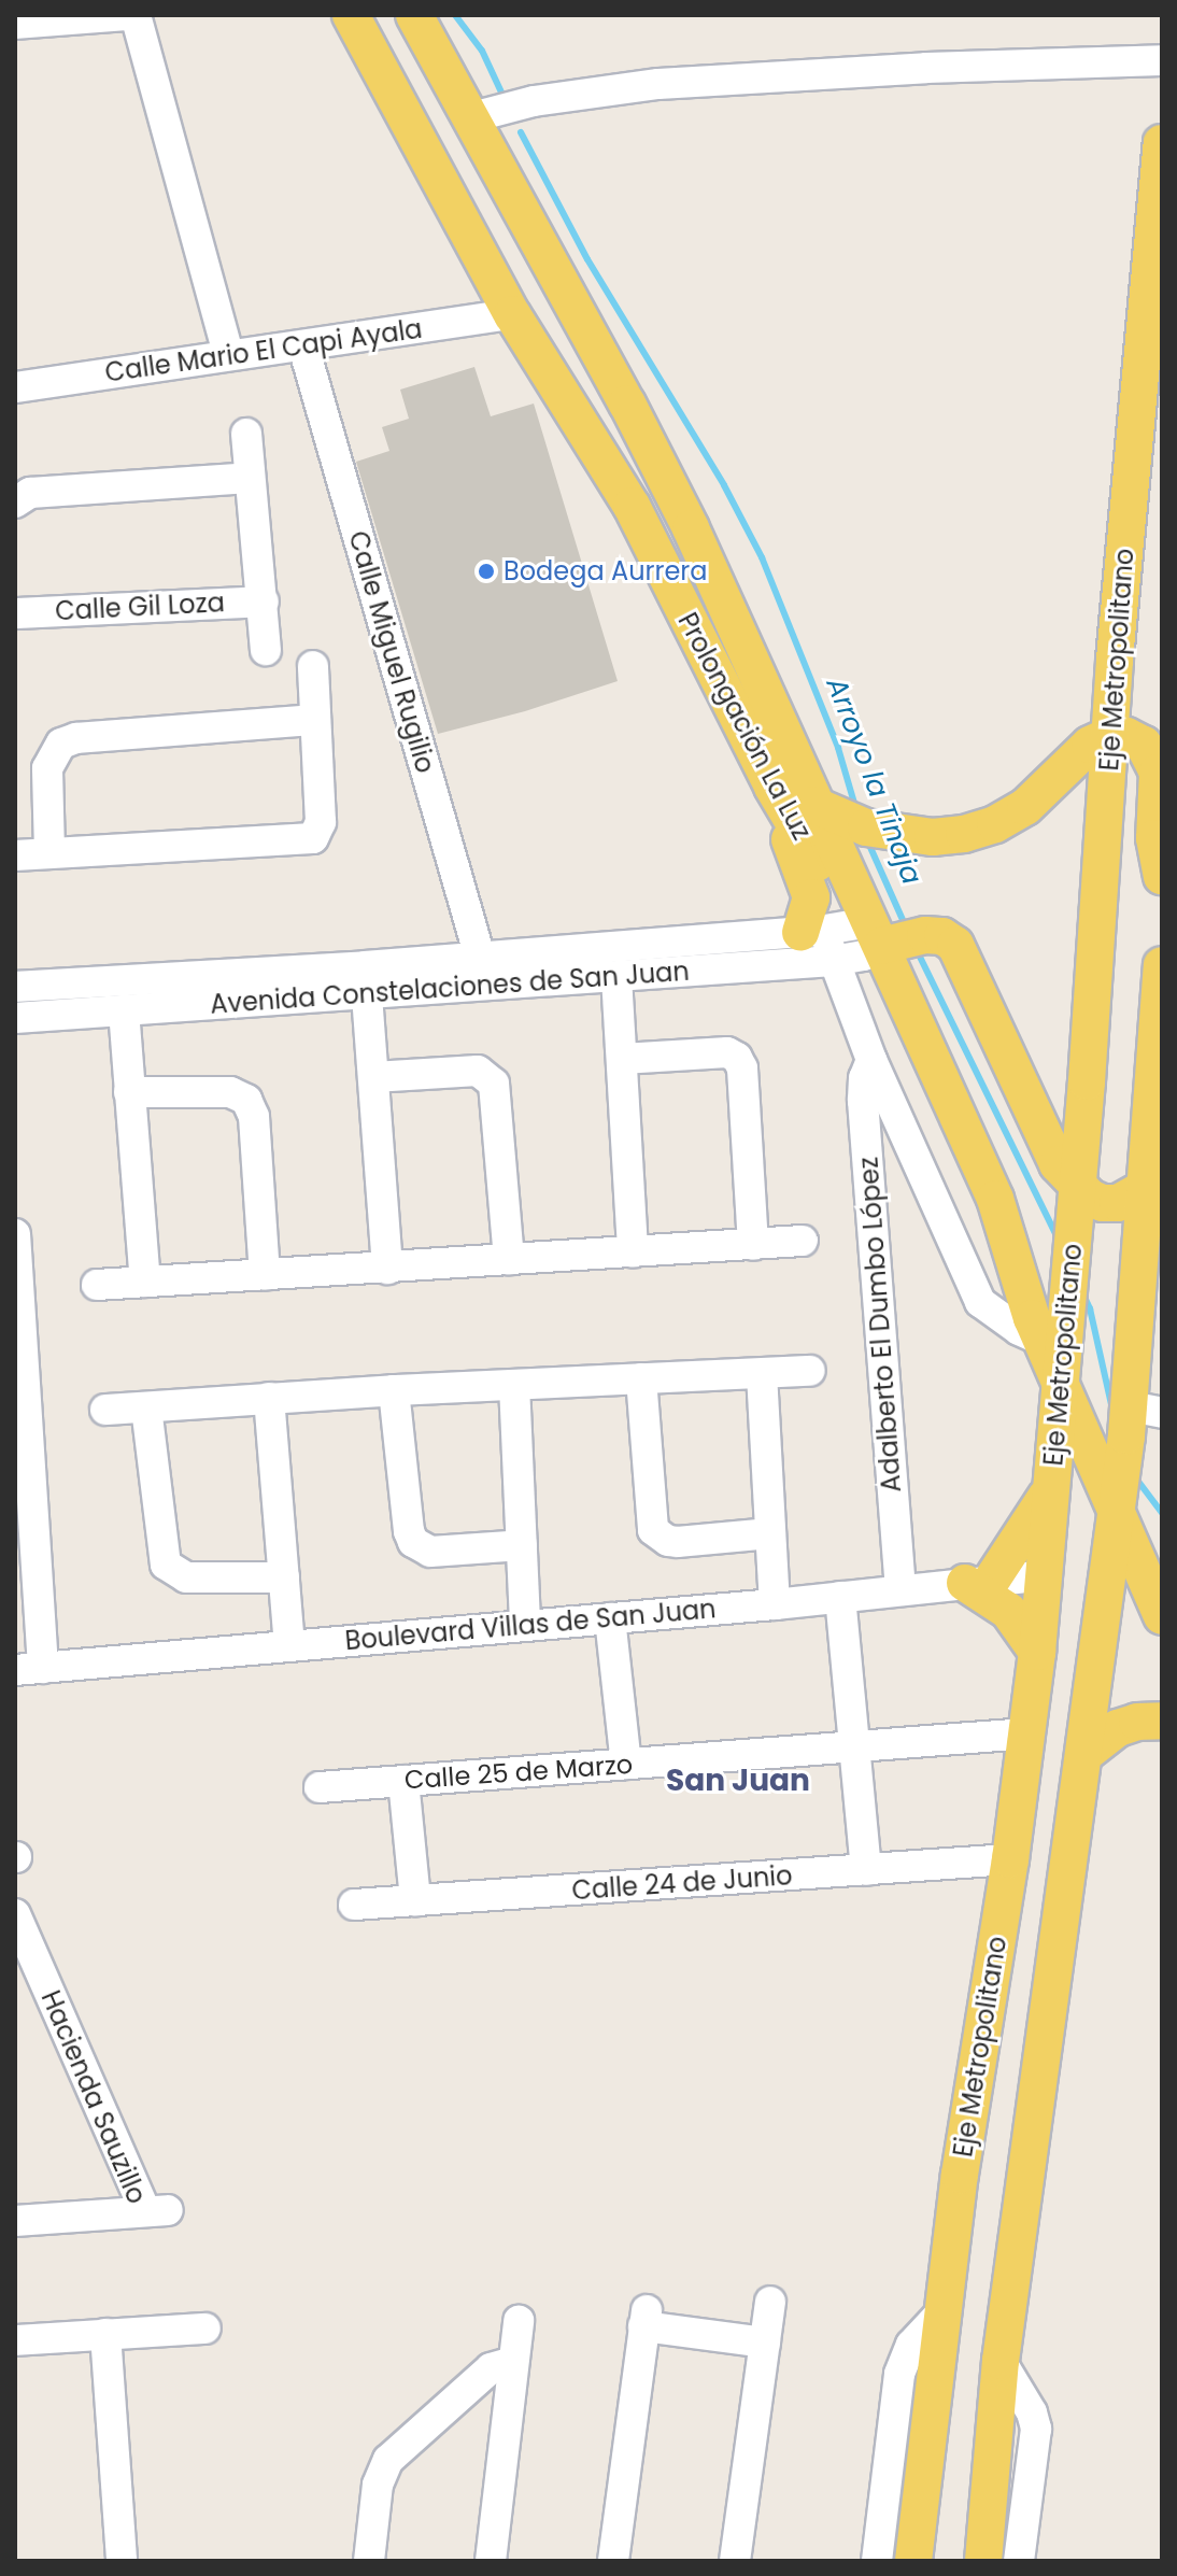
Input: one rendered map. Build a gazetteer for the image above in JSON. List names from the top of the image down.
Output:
{
  "streets": {
    "main road": ["Eje Metropolitano", "Prolongación La Luz"],
    "street": [
      "Calle Mario El Capi Ayala",
      "Calle Gil Loza",
      "Calle Miguel Rugilio",
      "Avenida Constelaciones de San Juan",
      "Adalberto El Dumbo López",
      "Boulevard Villas de San Juan",
      "Calle 25 de Marzo",
      "Calle 24 de Junio",
      "Hacienda Sauzillo"
    ]
  },
  "crossings": [
    ["Calle Mario El Capi Ayala", "Calle Miguel Rugilio"],
    ["Calle Mario El Capi Ayala", "Prolongación La Luz"],
    ["Calle Miguel Rugilio", "Avenida Constelaciones de San Juan"],
    ["Eje Metropolitano", "Prolongación La Luz"],
    ["Eje Metropolitano", "Boulevard Villas de San Juan"],
    ["Eje Metropolitano", "Calle 25 de Marzo"],
    ["Eje Metropolitano", "Calle 24 de Junio"],
    ["Prolongación La Luz", "Avenida Constelaciones de San Juan"],
    ["Adalberto El Dumbo López", "Boulevard Villas de San Juan"]
  ],
  "districts": ["San Juan"],
  "water": ["Arroyo la Tinaja"],
  "places": ["Bodega Aurrera"]
}
